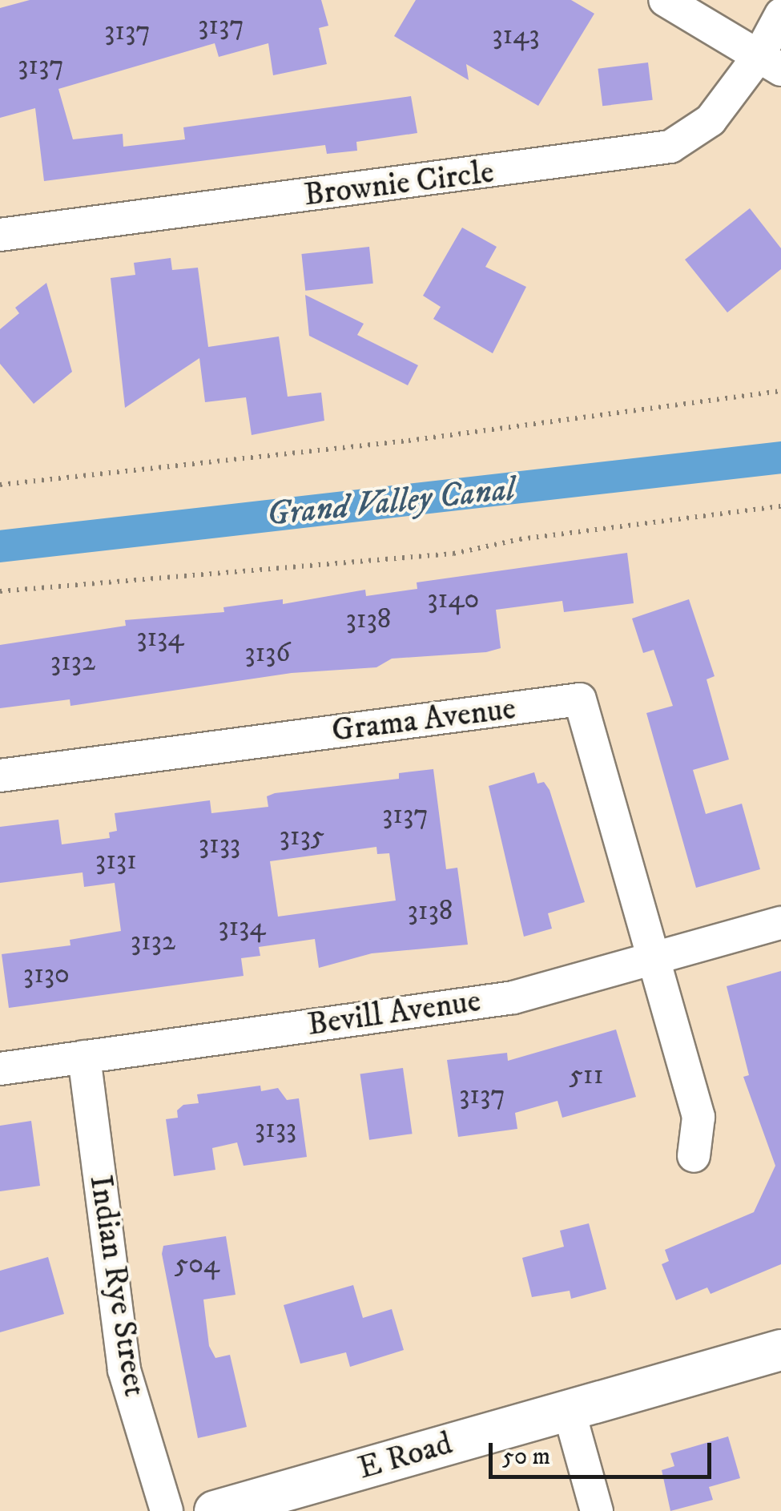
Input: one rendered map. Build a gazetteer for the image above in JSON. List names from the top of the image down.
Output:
{
  "streets": {
    "street": [
      "Brownie Circle",
      "Grama Avenue",
      "Bevill Avenue",
      "Indian Rye Street",
      "E Road"
    ]
  },
  "crossings": [
    ["Grama Avenue", "Bevill Avenue"],
    ["Bevill Avenue", "Indian Rye Street"]
  ],
  "water": ["Grand Valley Canal"],
  "house_numbers": [
    "3137",
    "3137",
    "3143",
    "3137",
    "3140",
    "3138",
    "3134",
    "3136",
    "3132",
    "3137",
    "3135",
    "3133",
    "3131",
    "3138",
    "3134",
    "3132",
    "3130",
    "511",
    "3137",
    "3133",
    "504"
  ],
  "scale_bar": "50 m"
}
